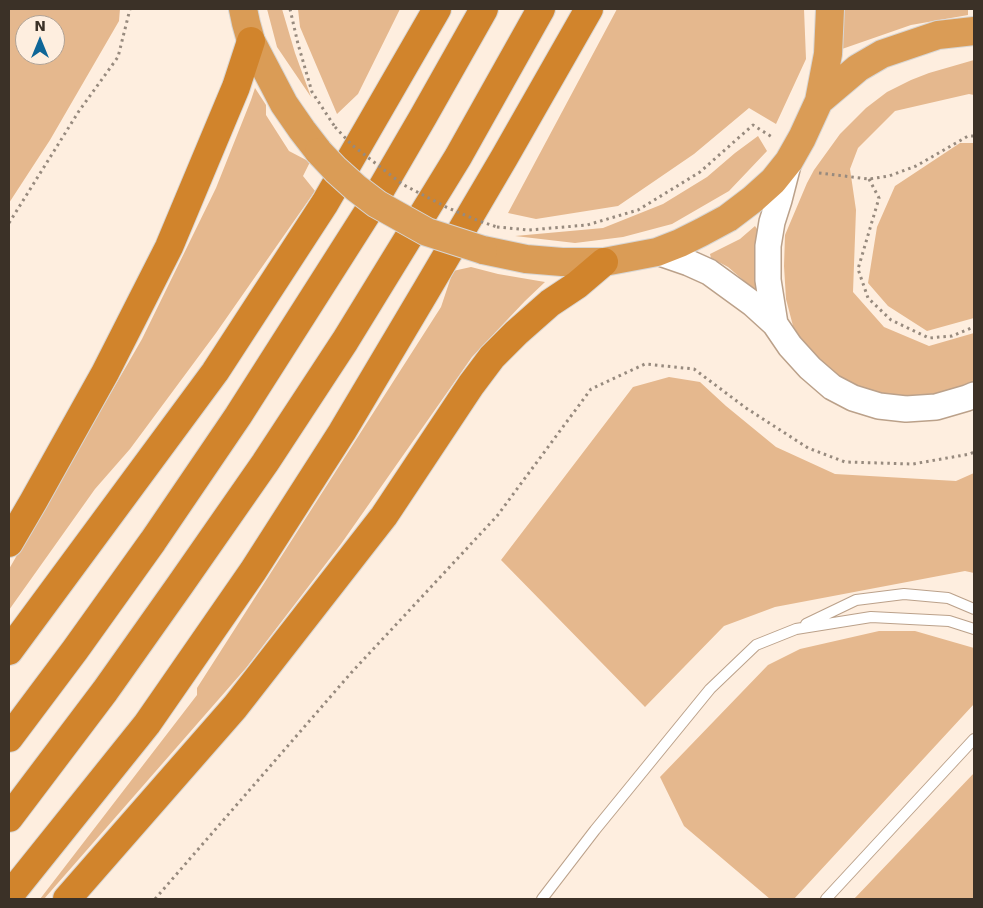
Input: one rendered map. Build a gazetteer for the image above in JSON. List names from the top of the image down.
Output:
{
  "north": "top"
}
